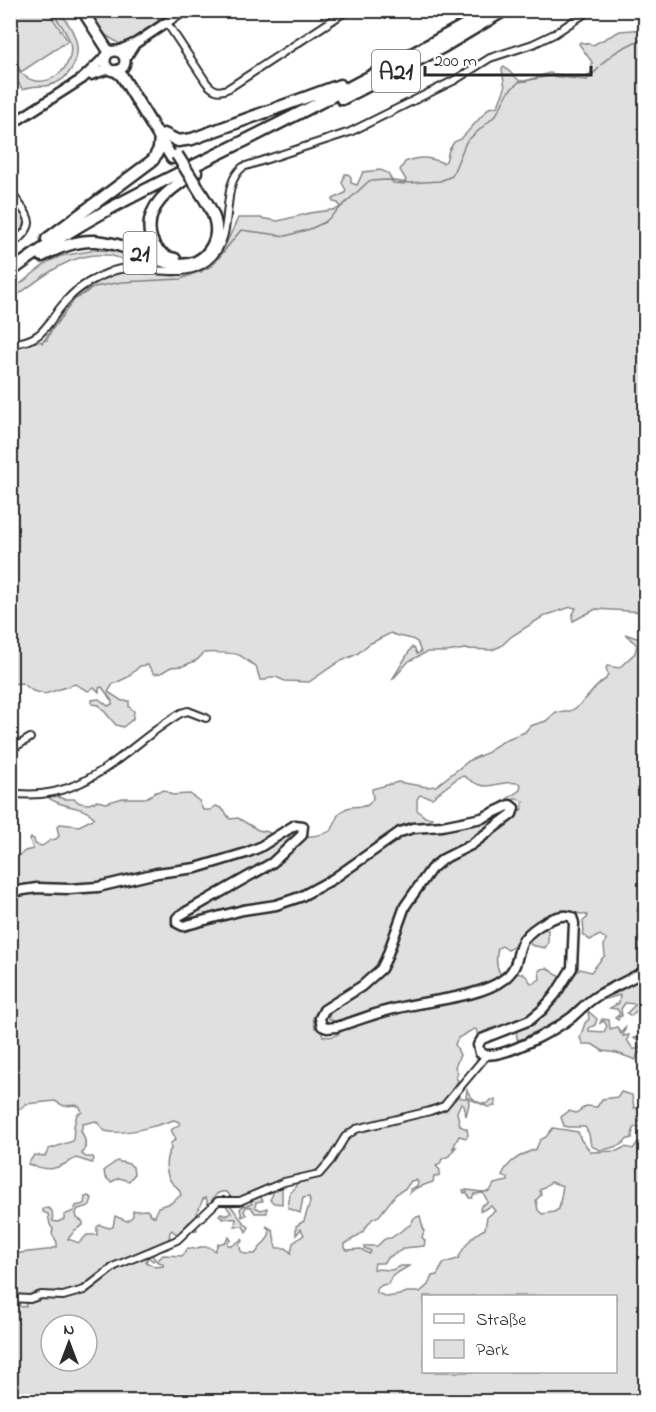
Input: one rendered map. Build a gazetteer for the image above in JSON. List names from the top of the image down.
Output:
{
  "streets": {
    "highway": ["A21", "21"]
  },
  "crossings": [
    ["A21", "21"]
  ],
  "legend": ["Straße", "Park"],
  "scale_bar": "200 m",
  "north": "top"
}
